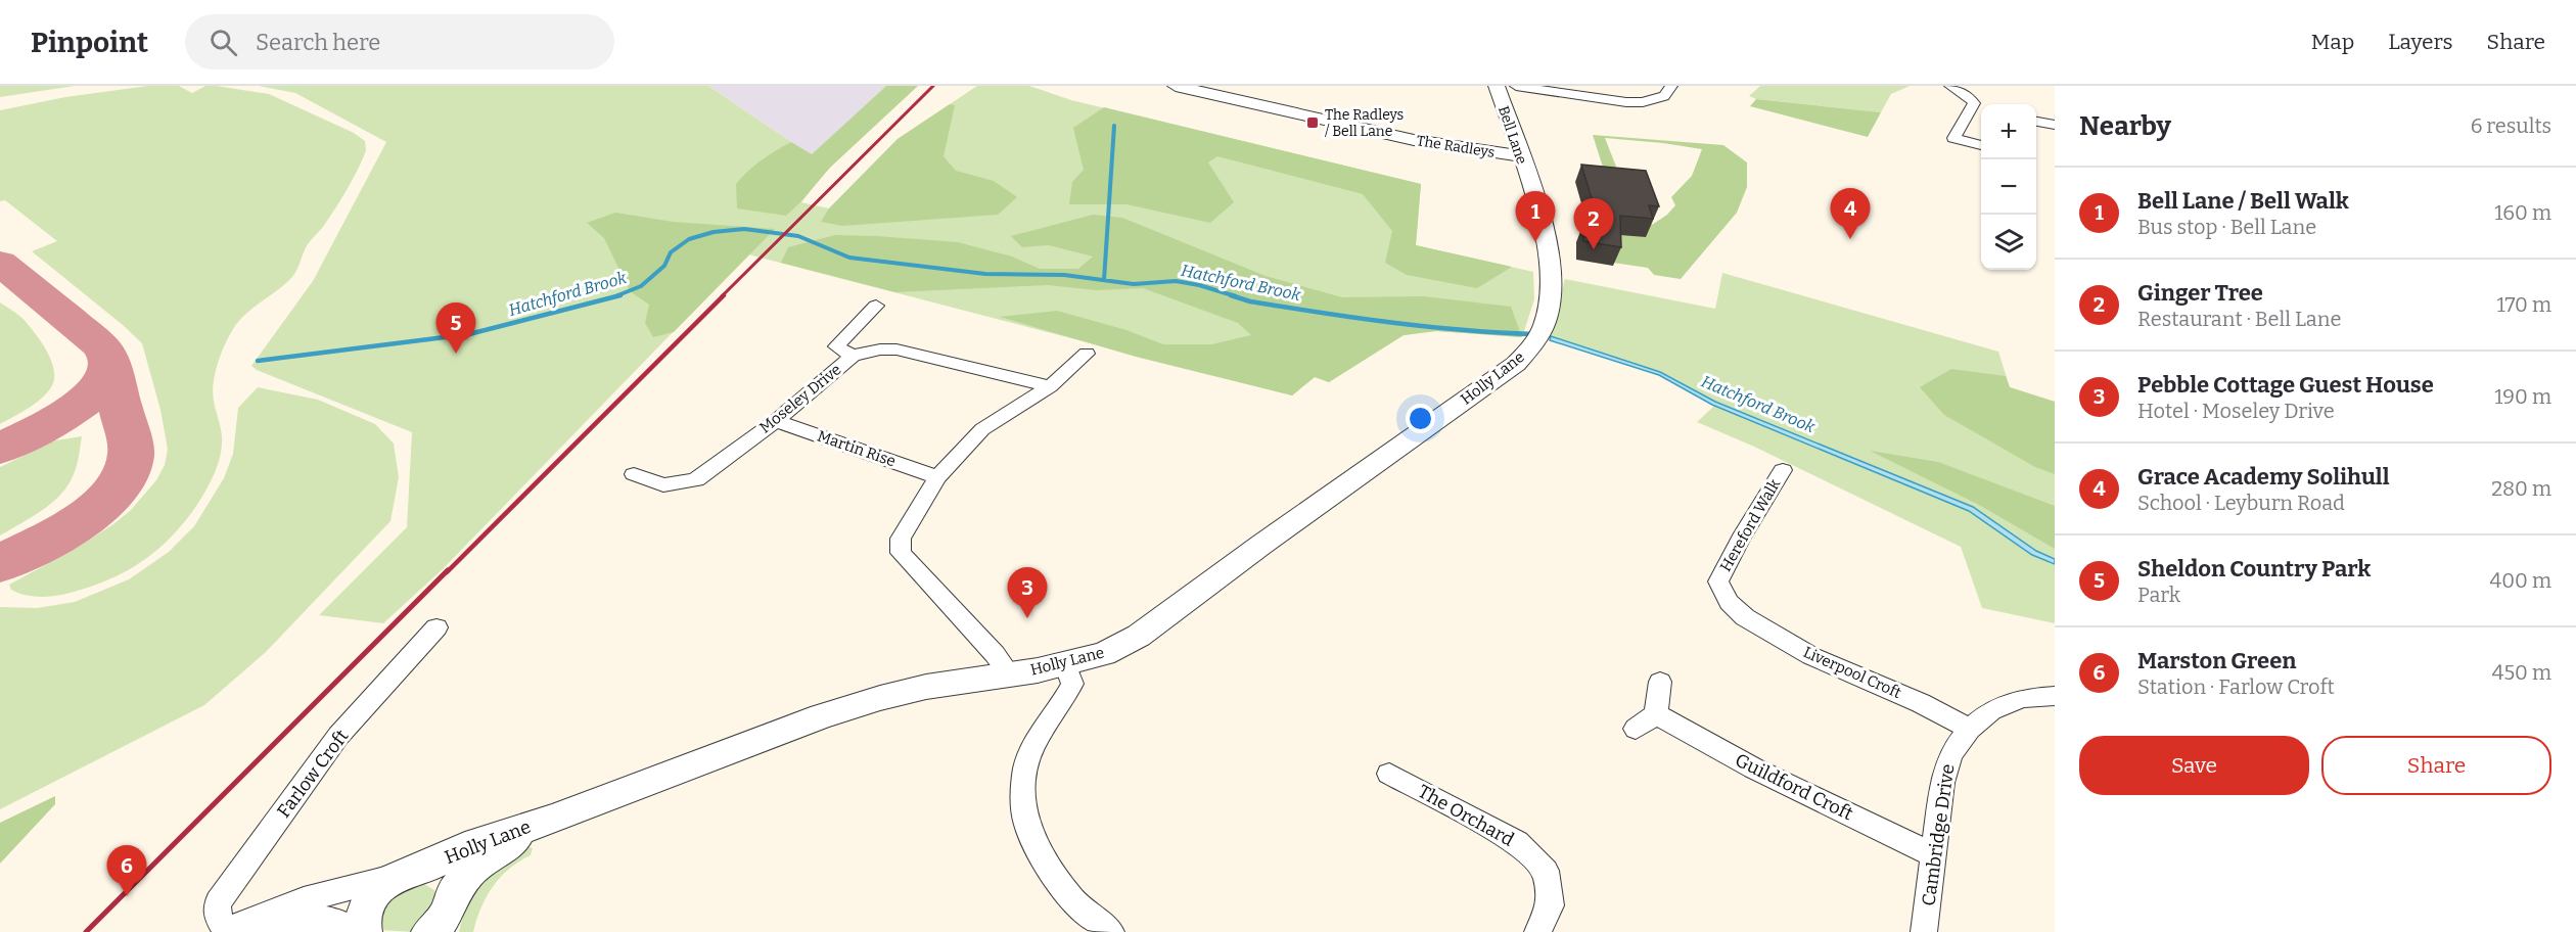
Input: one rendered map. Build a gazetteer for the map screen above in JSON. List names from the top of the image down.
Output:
{
  "streets": {
    "street": [
      "Bell Lane",
      "The Radleys",
      "Holly Lane",
      "Moseley Drive",
      "Martin Rise",
      "Hereford Walk",
      "Liverpool Croft",
      "Farlow Croft",
      "Guildford Croft",
      "The Orchard",
      "Cambridge Drive"
    ]
  },
  "crossings": [
    ["Bell Lane", "The Radleys"],
    ["Bell Lane", "Holly Lane"],
    ["Moseley Drive", "Martin Rise"],
    ["Hereford Walk", "Liverpool Croft"],
    ["Liverpool Croft", "Cambridge Drive"],
    ["Guildford Croft", "Cambridge Drive"]
  ],
  "water": ["Hatchford Brook"],
  "places": {
    "transit": ["The Radleys / Bell Lane"]
  },
  "page": {
    "header": "Pinpoint",
    "search": "Search here",
    "nav": ["Map", "Layers", "Share"],
    "heading": ["Nearby", "6 results"],
    "map_buttons": ["+", "−"],
    "list": [
      {
        "mark": "1",
        "name": "Bell Lane / Bell Walk",
        "note": "Bus stop · Bell Lane",
        "value": "160 m"
      },
      {
        "mark": "2",
        "name": "Ginger Tree",
        "note": "Restaurant · Bell Lane",
        "value": "170 m"
      },
      {
        "mark": "3",
        "name": "Pebble Cottage Guest House",
        "note": "Hotel · Moseley Drive",
        "value": "190 m"
      },
      {
        "mark": "4",
        "name": "Grace Academy Solihull",
        "note": "School · Leyburn Road",
        "value": "280 m"
      },
      {
        "mark": "5",
        "name": "Sheldon Country Park",
        "note": "Park",
        "value": "400 m"
      },
      {
        "mark": "6",
        "name": "Marston Green",
        "note": "Station · Farlow Croft",
        "value": "450 m"
      }
    ],
    "pins": [
      "4",
      "1",
      "2",
      "5",
      "3",
      "6"
    ],
    "buttons": ["Save", "Share"]
  }
}
